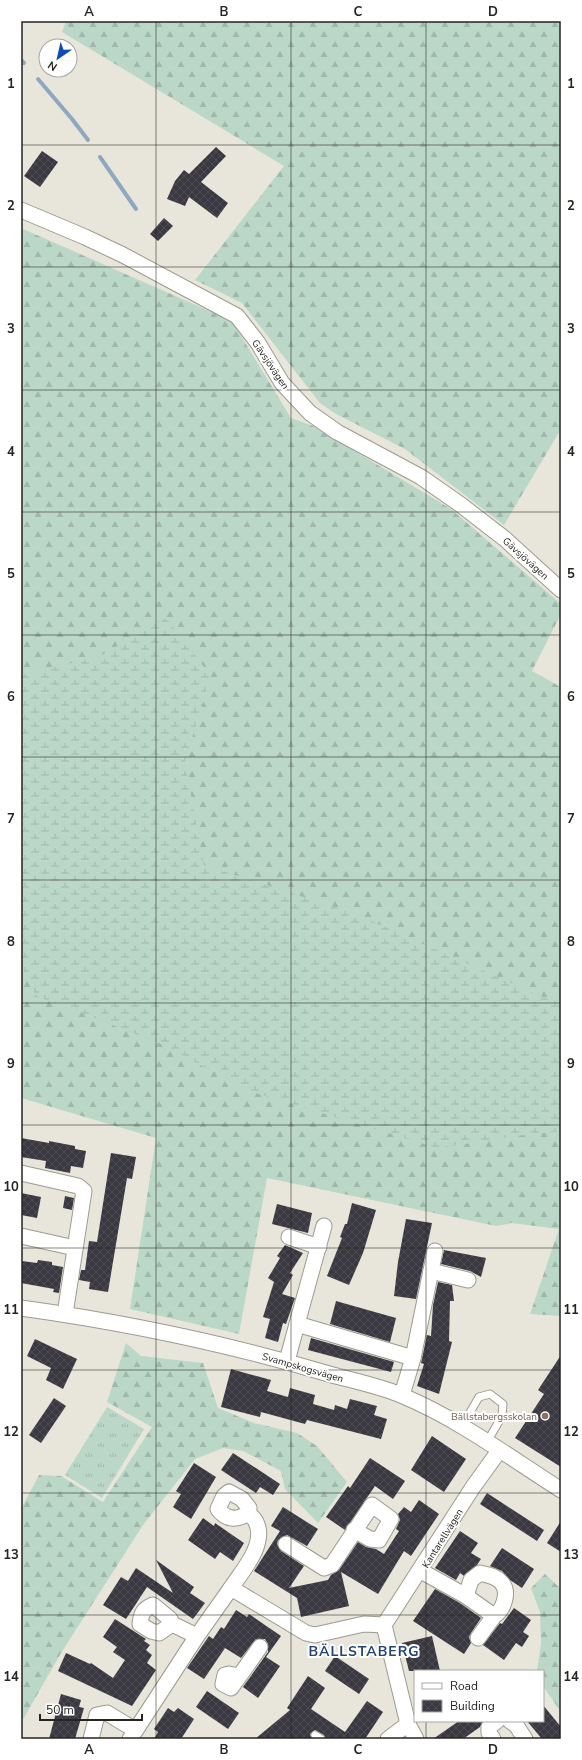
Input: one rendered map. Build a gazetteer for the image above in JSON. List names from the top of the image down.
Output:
{
  "streets": {
    "street": ["Gävsjövägen", "Svampskogsvägen", "Kantarellvägen"]
  },
  "crossings": [
    ["Svampskogsvägen", "Kantarellvägen"]
  ],
  "districts": ["BÄLLSTABERG"],
  "places": ["Bällstabergsskolan"],
  "legend": ["Road", "Building"],
  "scale_bar": "50 m",
  "north": "bottom left",
  "grid": {
    "columns": [
      "A",
      "B",
      "C",
      "D"
    ],
    "rows": [
      "1",
      "2",
      "3",
      "4",
      "5",
      "6",
      "7",
      "8",
      "9",
      "10",
      "11",
      "12",
      "13",
      "14"
    ]
  }
}
